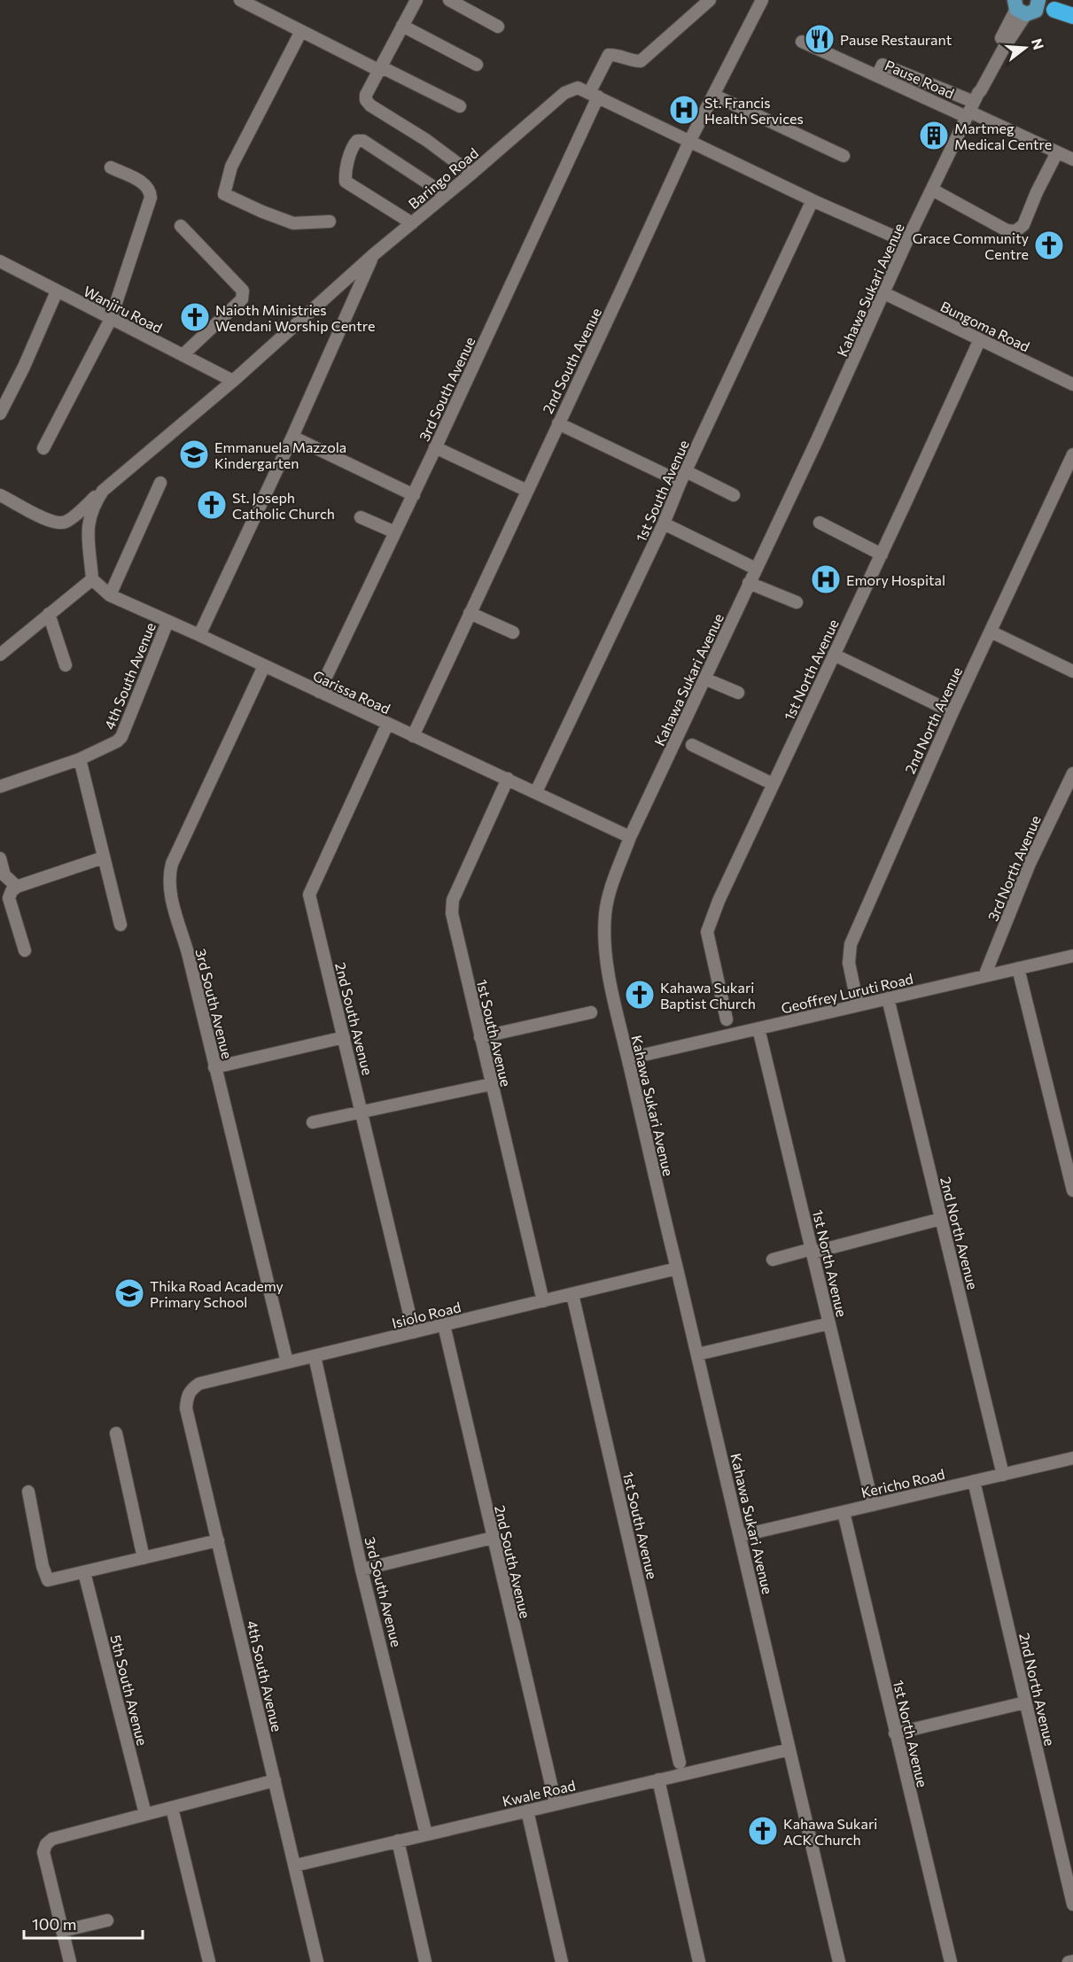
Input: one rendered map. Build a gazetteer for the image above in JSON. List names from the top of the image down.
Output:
{
  "streets": {
    "street": [
      "Pause Road",
      "Baringo Road",
      "Kahawa Sukari Avenue",
      "Wanjiru Road",
      "Bungoma Road",
      "2nd South Avenue",
      "3rd South Avenue",
      "1st South Avenue",
      "1st North Avenue",
      "4th South Avenue",
      "Garissa Road",
      "2nd North Avenue",
      "3rd North Avenue",
      "Geoffrey Luruti Road",
      "Isiolo Road",
      "Kericho Road",
      "5th South Avenue",
      "Kwale Road"
    ]
  },
  "crossings": [
    ["Pause Road", "Kahawa Sukari Avenue"],
    ["Baringo Road", "Kahawa Sukari Avenue"],
    ["Baringo Road", "Wanjiru Road"],
    ["Baringo Road", "2nd South Avenue"],
    ["Baringo Road", "3rd South Avenue"],
    ["Baringo Road", "1st South Avenue"],
    ["Baringo Road", "Garissa Road"],
    ["Kahawa Sukari Avenue", "Bungoma Road"],
    ["Kahawa Sukari Avenue", "Garissa Road"],
    ["Kahawa Sukari Avenue", "Geoffrey Luruti Road"],
    ["Kahawa Sukari Avenue", "Isiolo Road"],
    ["Kahawa Sukari Avenue", "Kericho Road"],
    ["Kahawa Sukari Avenue", "Kwale Road"],
    ["Bungoma Road", "1st North Avenue"],
    ["2nd South Avenue", "Garissa Road"],
    ["2nd South Avenue", "Isiolo Road"],
    ["2nd South Avenue", "Kwale Road"],
    ["3rd South Avenue", "Garissa Road"],
    ["3rd South Avenue", "Isiolo Road"],
    ["3rd South Avenue", "Kwale Road"],
    ["1st South Avenue", "Garissa Road"],
    ["1st South Avenue", "Isiolo Road"],
    ["1st South Avenue", "Kwale Road"],
    ["1st North Avenue", "Geoffrey Luruti Road"],
    ["1st North Avenue", "Kericho Road"],
    ["4th South Avenue", "Garissa Road"],
    ["4th South Avenue", "Isiolo Road"],
    ["4th South Avenue", "Kwale Road"],
    ["2nd North Avenue", "Geoffrey Luruti Road"],
    ["2nd North Avenue", "Kericho Road"],
    ["3rd North Avenue", "Geoffrey Luruti Road"]
  ],
  "places": {
    "restaurant": ["Pause Restaurant"],
    "hospital": ["St. Francis Health Services", "Emory Hospital"],
    "building": ["Martmeg Medical Centre"],
    "church": [
      "Grace Community Centre",
      "Naioth Ministries Wendani Worship Centre",
      "St. Joseph Catholic Church",
      "Kahawa Sukari Baptist Church",
      "Kahawa Sukari ACK Church"
    ],
    "school or university": ["Emmanuela Mazzola Kindergarten", "Thika Road Academy Primary School"]
  },
  "scale_bar": "100 m",
  "north": "right"
}
